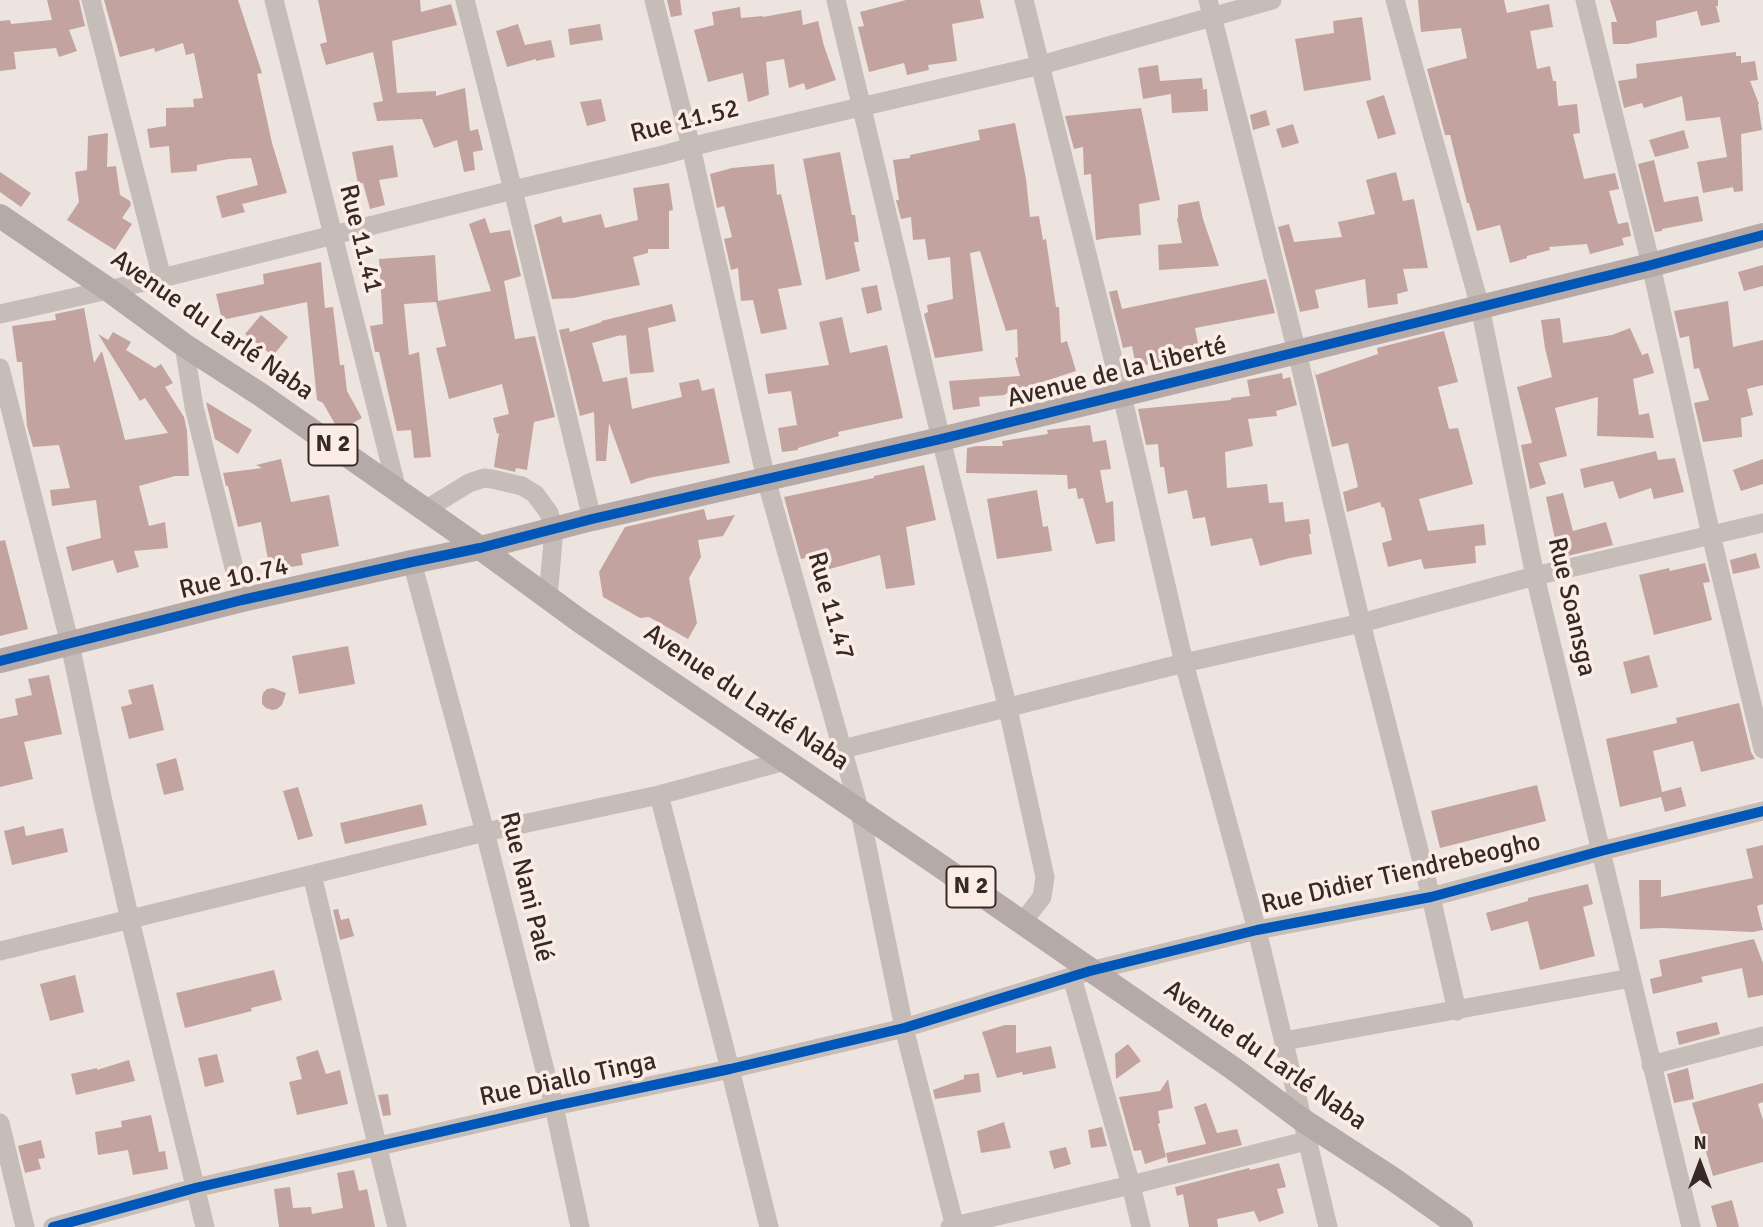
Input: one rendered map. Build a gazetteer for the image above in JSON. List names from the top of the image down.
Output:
{
  "streets": {
    "main road": [
      "Avenue du Larlé Naba",
      "Avenue de la Liberté",
      "N 2",
      "Rue 10.74"
    ],
    "street": [
      "Rue 11.52",
      "Rue 11.41",
      "Rue 11.47",
      "Rue Soansga",
      "Rue Didier Tiendrebeogho",
      "Rue Nani Palé",
      "Rue Diallo Tinga"
    ]
  },
  "crossings": [
    ["Rue 11.52", "Rue 11.41"],
    ["Rue 11.52", "Avenue du Larlé Naba"],
    ["Rue 11.52", "Rue 11.47"],
    ["Rue 11.41", "Avenue du Larlé Naba"],
    ["Avenue du Larlé Naba", "Avenue de la Liberté"],
    ["Avenue du Larlé Naba", "Rue 10.74"],
    ["Avenue du Larlé Naba", "Rue 11.47"],
    ["Avenue du Larlé Naba", "Rue Didier Tiendrebeogho"],
    ["Avenue du Larlé Naba", "Rue Diallo Tinga"],
    ["Avenue de la Liberté", "Rue 10.74"],
    ["Avenue de la Liberté", "Rue 11.47"],
    ["Avenue de la Liberté", "Rue Soansga"],
    ["Rue 10.74", "Rue Nani Palé"],
    ["Rue 11.47", "Rue Diallo Tinga"],
    ["Rue Soansga", "Rue Didier Tiendrebeogho"],
    ["Rue Didier Tiendrebeogho", "Rue Diallo Tinga"],
    ["Rue Nani Palé", "Rue Diallo Tinga"]
  ],
  "north": "top"
}
